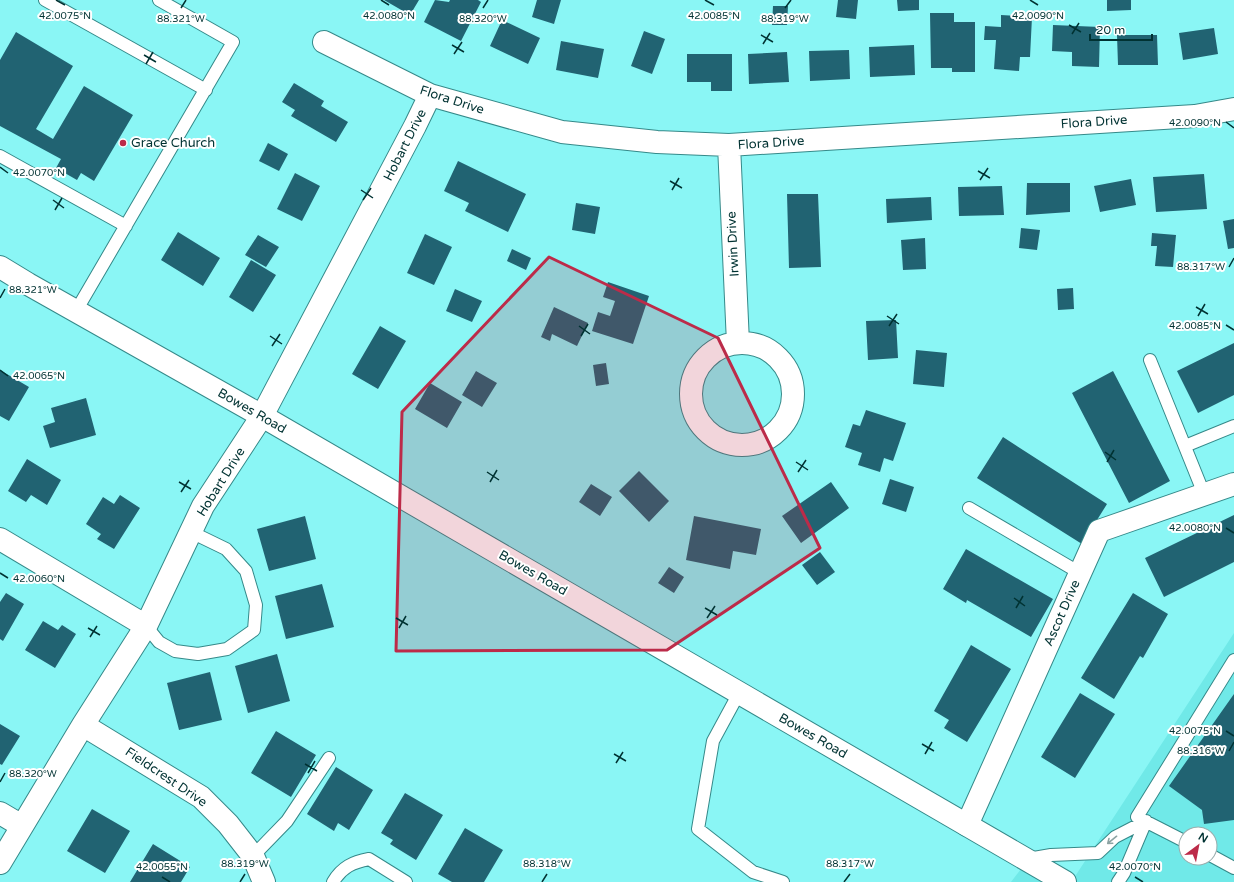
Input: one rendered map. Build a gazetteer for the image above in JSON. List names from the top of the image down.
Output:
{
  "streets": {
    "street": [
      "Flora Drive",
      "Hobart Drive",
      "Irwin Drive",
      "Bowes Road",
      "Ascot Drive",
      "Fieldcrest Drive"
    ]
  },
  "crossings": [
    ["Flora Drive", "Hobart Drive"],
    ["Flora Drive", "Irwin Drive"],
    ["Hobart Drive", "Bowes Road"],
    ["Hobart Drive", "Fieldcrest Drive"],
    ["Bowes Road", "Ascot Drive"]
  ],
  "places": ["Grace Church"],
  "scale_bar": "20 m",
  "north": "top right",
  "coordinates": [
    "42.0085°N",
    "42.0090°N",
    "42.0075°N",
    "42.0080°N",
    "88.321°W",
    "88.320°W",
    "88.319°W",
    "42.0070°N",
    "88.317°W",
    "42.0065°N",
    "42.0060°N",
    "88.316°W",
    "88.318°W",
    "42.0055°N"
  ]
}
